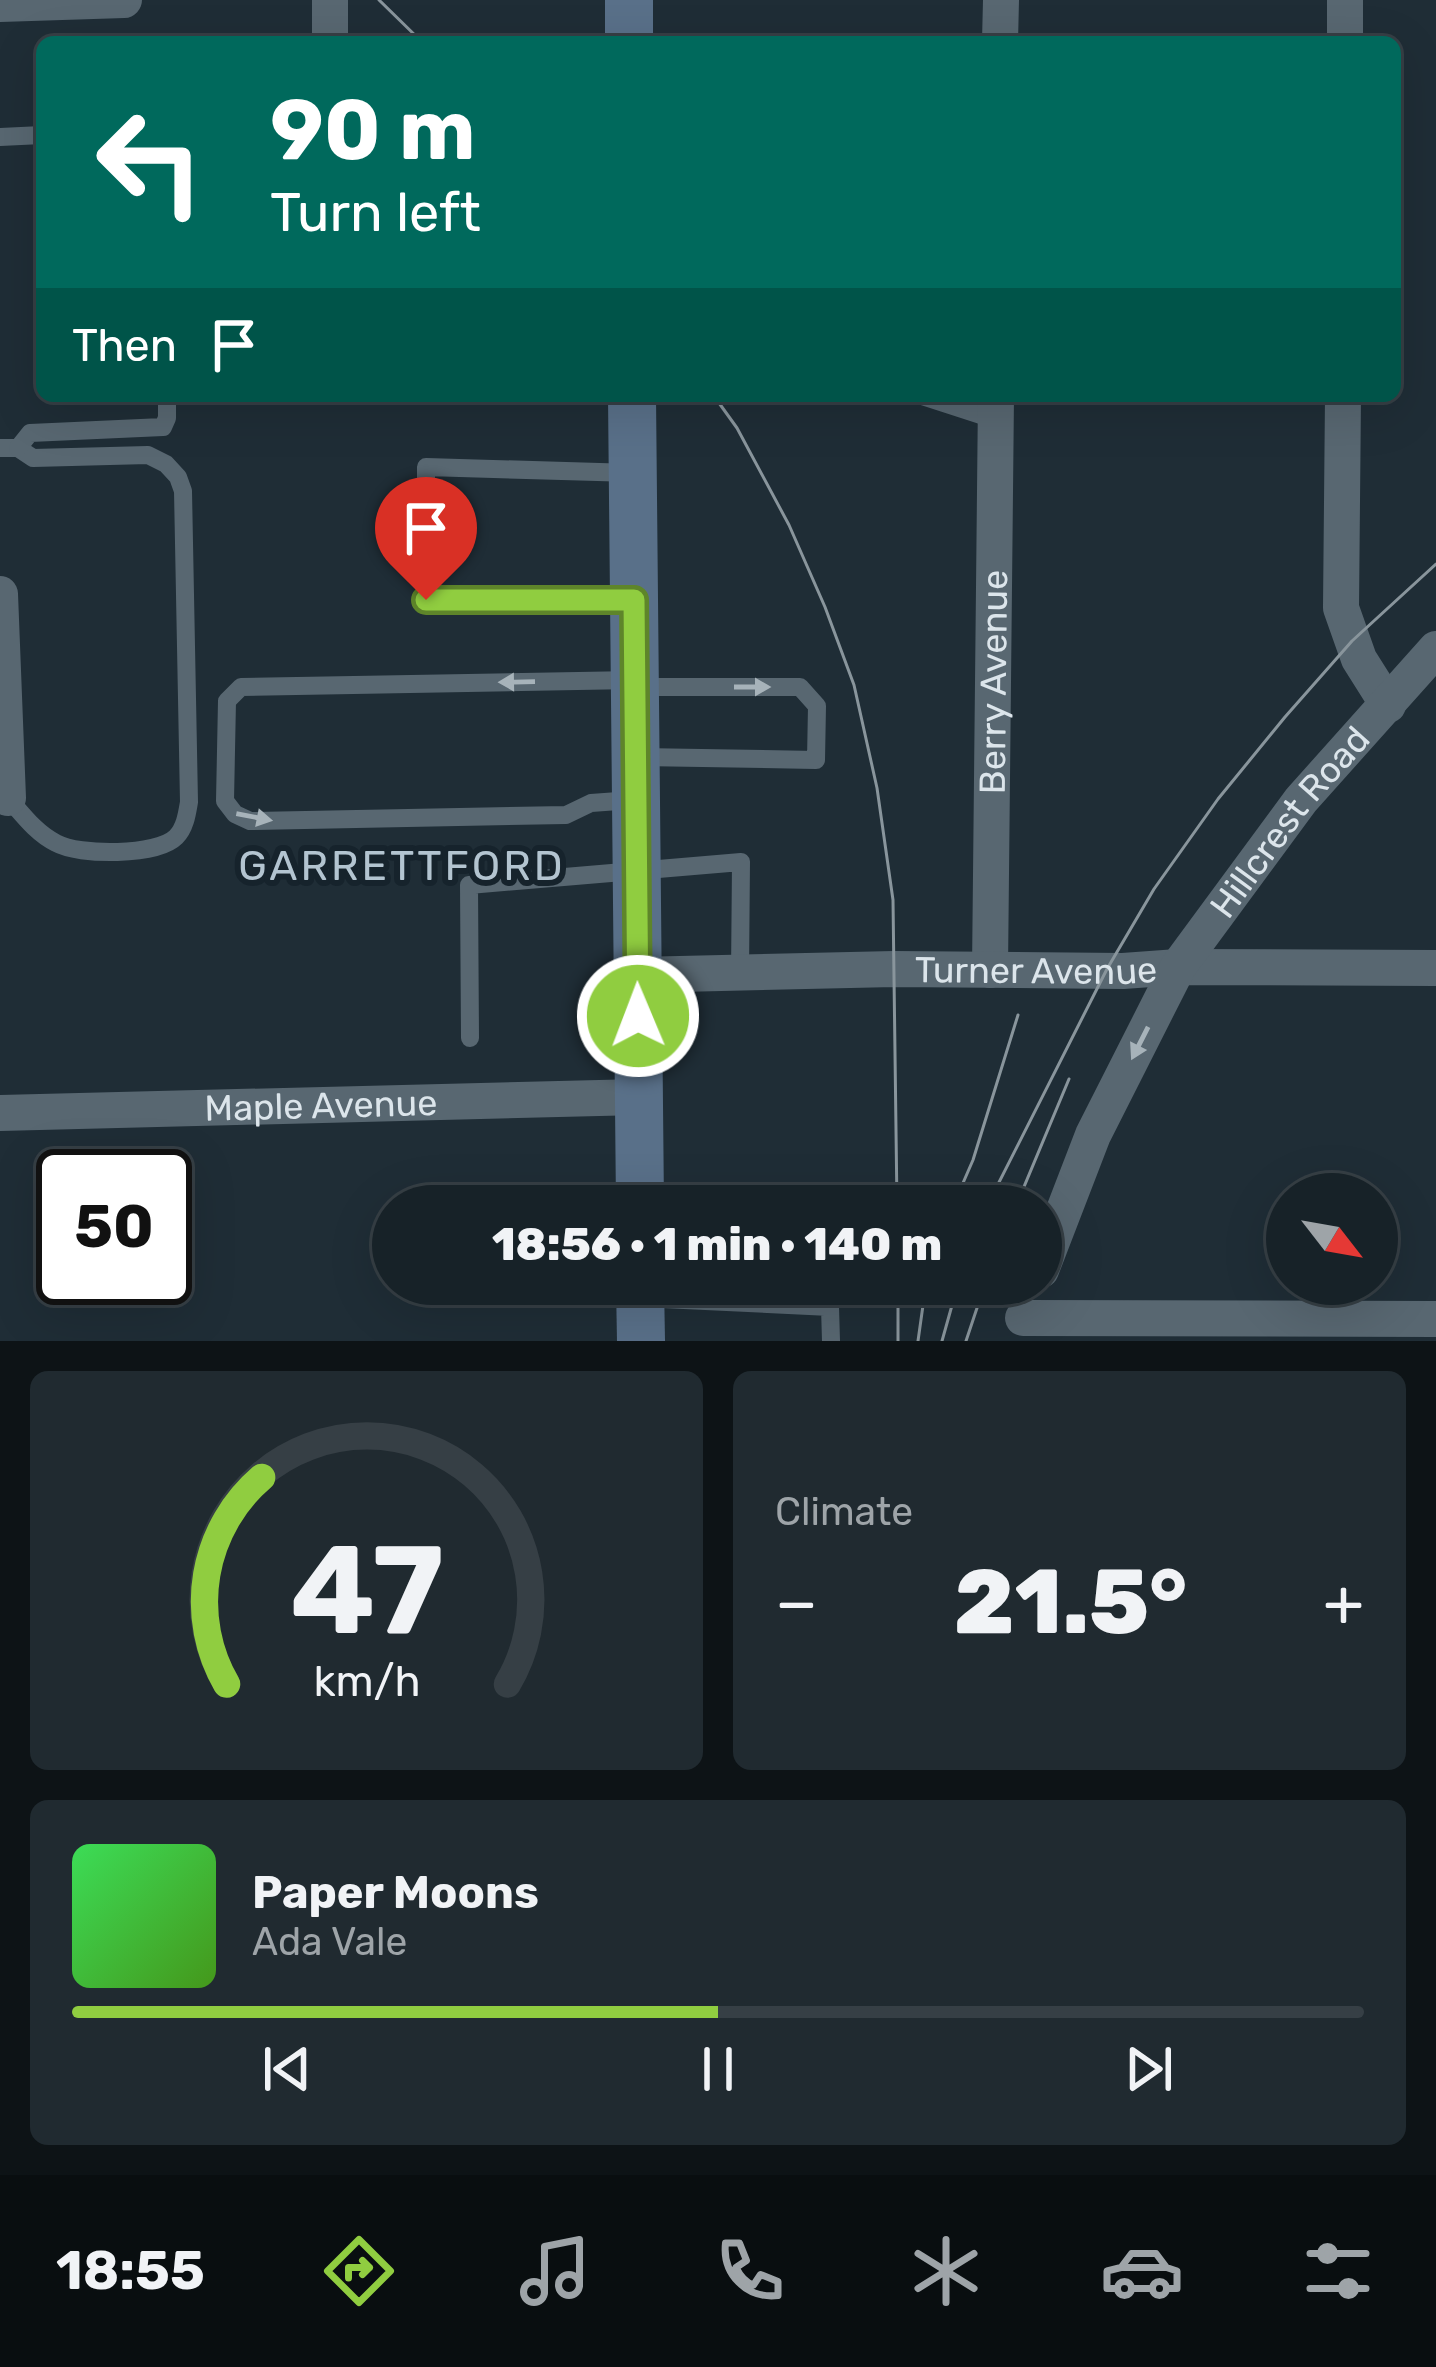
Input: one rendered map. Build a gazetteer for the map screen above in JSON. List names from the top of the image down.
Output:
{
  "streets": {
    "street": [
      "Berry Avenue",
      "Hillcrest Road",
      "Turner Avenue",
      "Maple Avenue"
    ]
  },
  "crossings": [
    ["Berry Avenue", "Turner Avenue"],
    ["Hillcrest Road", "Turner Avenue"]
  ],
  "one_way": ["Hillcrest Road"],
  "districts": ["GARRETTFORD"],
  "north": "bottom right",
  "page": {
    "turn": ["90 m", "Turn left"],
    "then": "Then",
    "limit": "50",
    "trip": "18:56 · 1 min · 140 m",
    "tile": "Climate",
    "heat": ["−", "21.5°", "+"],
    "song": ["Paper Moons", "Ada Vale"],
    "tabs": "18:55",
    "gauge": ["47", "km/h"]
  }
}
